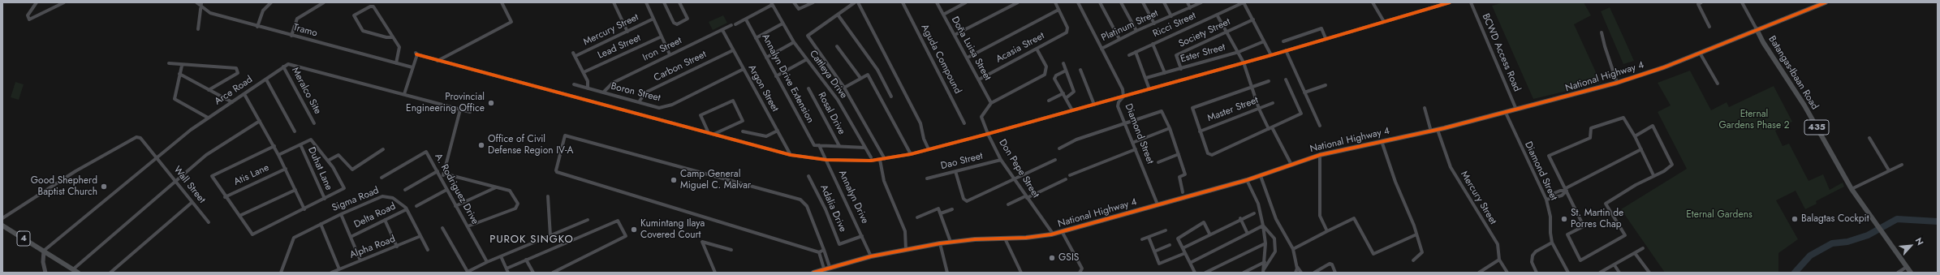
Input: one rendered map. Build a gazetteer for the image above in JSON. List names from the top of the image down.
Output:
{
  "streets": {
    "main road": [
      "Batangas-Ibaan Road",
      "National Highway 4",
      "435",
      "4"
    ],
    "street": [
      "Ricci Street",
      "Platinum Street",
      "Mercury Street",
      "Tramo",
      "Society Street",
      "Lead Street",
      "Acasia Street",
      "Doña Luisa Street",
      "Iron Street",
      "BCWD Access Road",
      "Ester Street",
      "Aguda Compound",
      "Carbon Street",
      "Cattleya Drive",
      "Annalyn Drive Extension",
      "Argon Street",
      "Arce Road",
      "Meralco Site",
      "Boron Street",
      "Master Street",
      "Rosal Drive",
      "Diamond Street",
      "Dao Street",
      "Duhat Lane",
      "Don Pepe Street",
      "Atis Lane",
      "Wall Street",
      "A. Rodriguez Drive",
      "Annalyn Drive",
      "Sigma Road",
      "Adalia Drive",
      "Delta Road",
      "Alpha Road"
    ]
  },
  "crossings": [
    ["Ricci Street", "Society Street"],
    ["Ricci Street", "Ester Street"],
    ["Platinum Street", "Diamond Street"],
    ["Mercury Street", "National Highway 4"],
    ["Society Street", "Ester Street"],
    ["Acasia Street", "Doña Luisa Street"],
    ["Acasia Street", "Don Pepe Street"],
    ["Doña Luisa Street", "Don Pepe Street"],
    ["Iron Street", "Argon Street"],
    ["Iron Street", "Boron Street"],
    ["BCWD Access Road", "National Highway 4"],
    ["Carbon Street", "Argon Street"],
    ["Carbon Street", "Boron Street"],
    ["Batangas-Ibaan Road", "National Highway 4"],
    ["National Highway 4", "Diamond Street"],
    ["National Highway 4", "Don Pepe Street"],
    ["National Highway 4", "Annalyn Drive"],
    ["Annalyn Drive Extension", "Annalyn Drive"],
    ["Argon Street", "Boron Street"],
    ["Arce Road", "Meralco Site"],
    ["Arce Road", "Wall Street"],
    ["Arce Road", "4"],
    ["Dao Street", "Don Pepe Street"],
    ["Annalyn Drive", "Adalia Drive"],
    ["Sigma Road", "Delta Road"],
    ["Sigma Road", "Alpha Road"]
  ],
  "districts": ["PUROK SINGKO"],
  "parks": ["Eternal Gardens Phase 2", "Eternal Gardens"],
  "places": [
    "Provincial Engineering Office",
    "Office of Civil Defense Region IV-A",
    "Camp General Miguel C. Malvar",
    "Good Shepherd Baptist Church",
    "St. Martin de Porres Chap",
    "Balagtas Cockpit",
    "Kumintang Ilaya Covered Court",
    "GSIS"
  ],
  "north": "top right"
}
